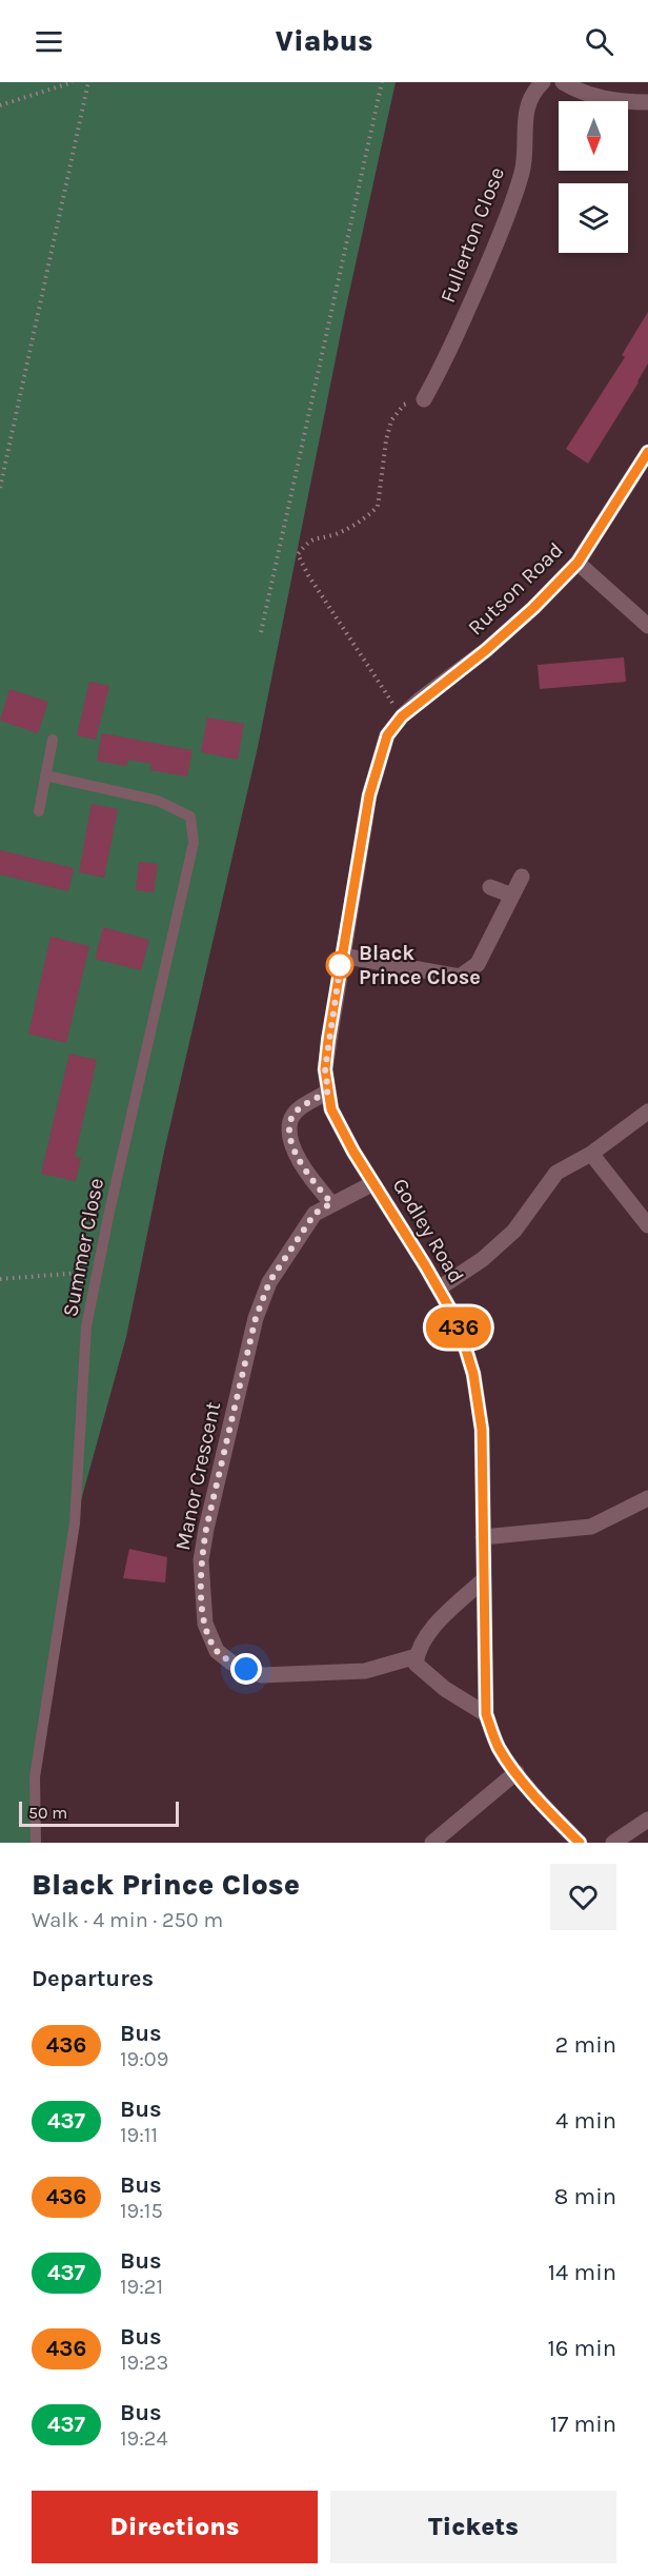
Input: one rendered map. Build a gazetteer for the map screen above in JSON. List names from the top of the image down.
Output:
{
  "streets": {
    "street": [
      "Fullerton Close",
      "Rutson Road",
      "Godley Road",
      "Manor Crescent"
    ],
    "lane": ["Summer Close"]
  },
  "crossings": [
    ["Rutson Road", "Godley Road"],
    ["Godley Road", "Manor Crescent"]
  ],
  "places": ["Black Prince Close"],
  "lines": ["bus line 436"],
  "scale_bar": "50 m",
  "north": "bottom",
  "page": {
    "header": "Viabus",
    "on_map": "436",
    "scale": "50 m",
    "heading": [
      ["Black Prince Close", "Walk · 4 min · 250 m"],
      "Departures"
    ],
    "list": [
      {
        "mark": "436",
        "name": "Bus",
        "note": "19:09",
        "value": "2 min"
      },
      {
        "mark": "437",
        "name": "Bus",
        "note": "19:11",
        "value": "4 min"
      },
      {
        "mark": "436",
        "name": "Bus",
        "note": "19:15",
        "value": "8 min"
      },
      {
        "mark": "437",
        "name": "Bus",
        "note": "19:21",
        "value": "14 min"
      },
      {
        "mark": "436",
        "name": "Bus",
        "note": "19:23",
        "value": "16 min"
      },
      {
        "mark": "437",
        "name": "Bus",
        "note": "19:24",
        "value": "17 min"
      }
    ],
    "buttons": ["Directions", "Tickets"]
  }
}
